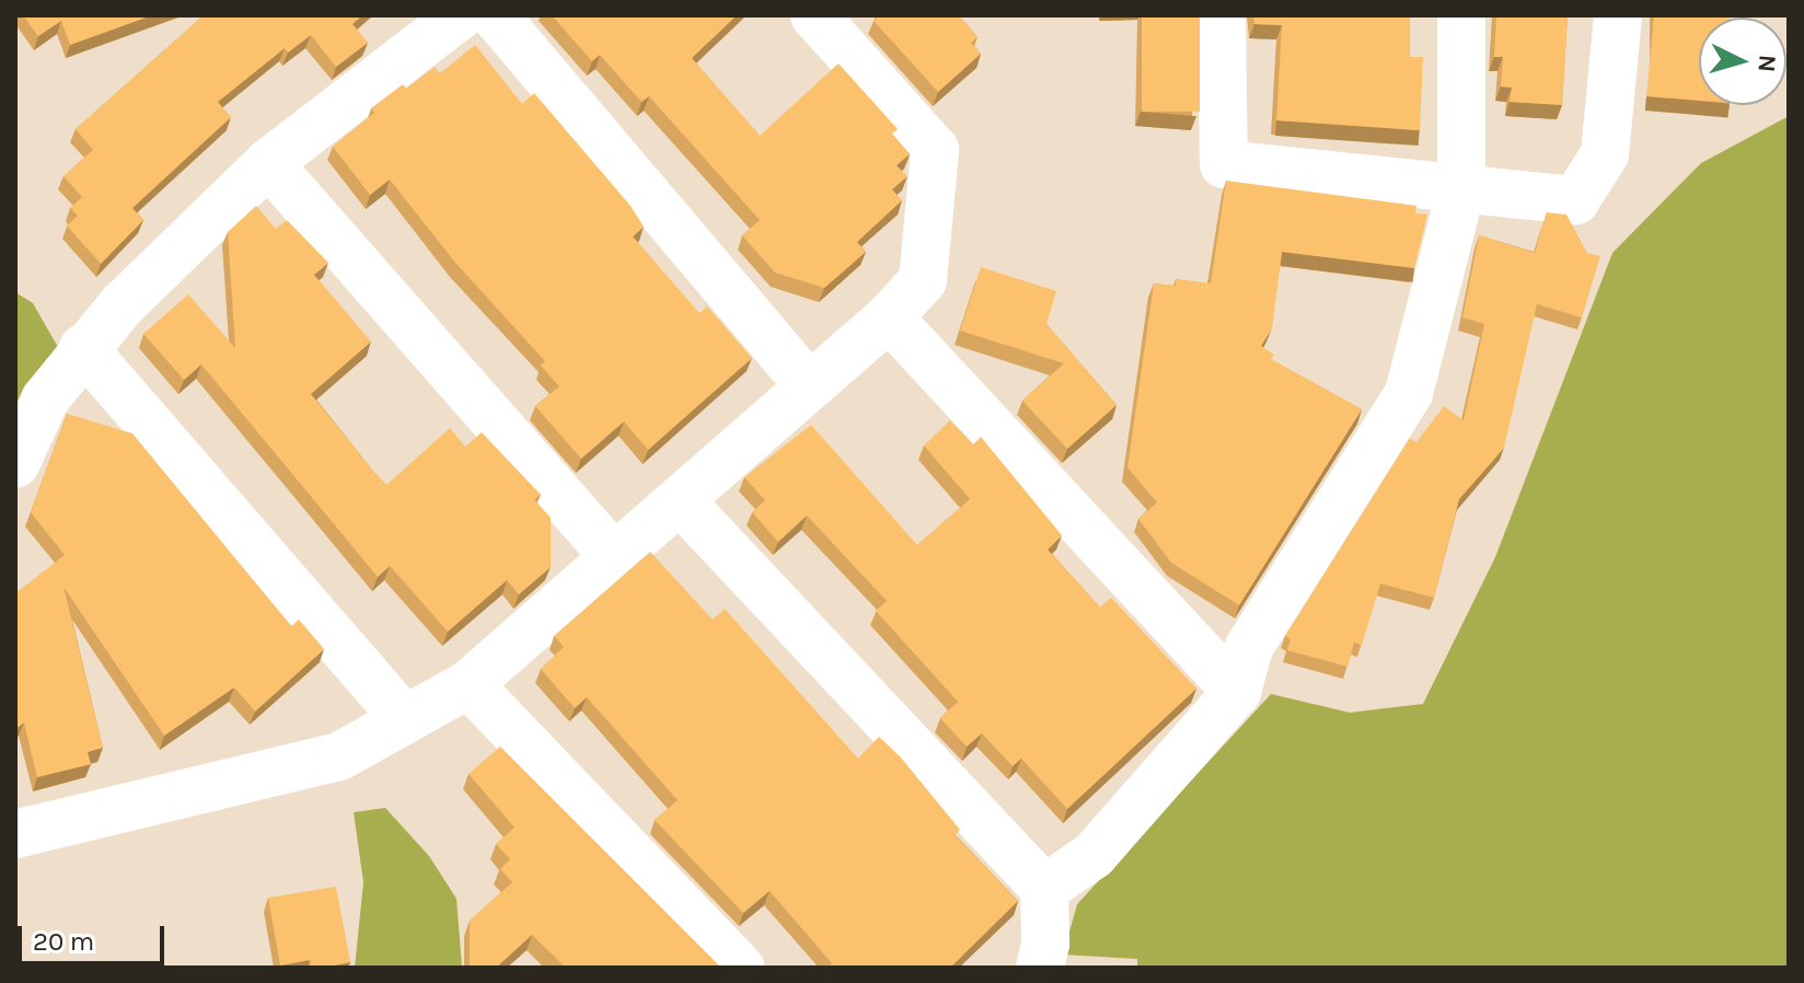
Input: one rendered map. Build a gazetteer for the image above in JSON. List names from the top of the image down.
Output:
{
  "scale_bar": "20 m",
  "north": "right"
}
